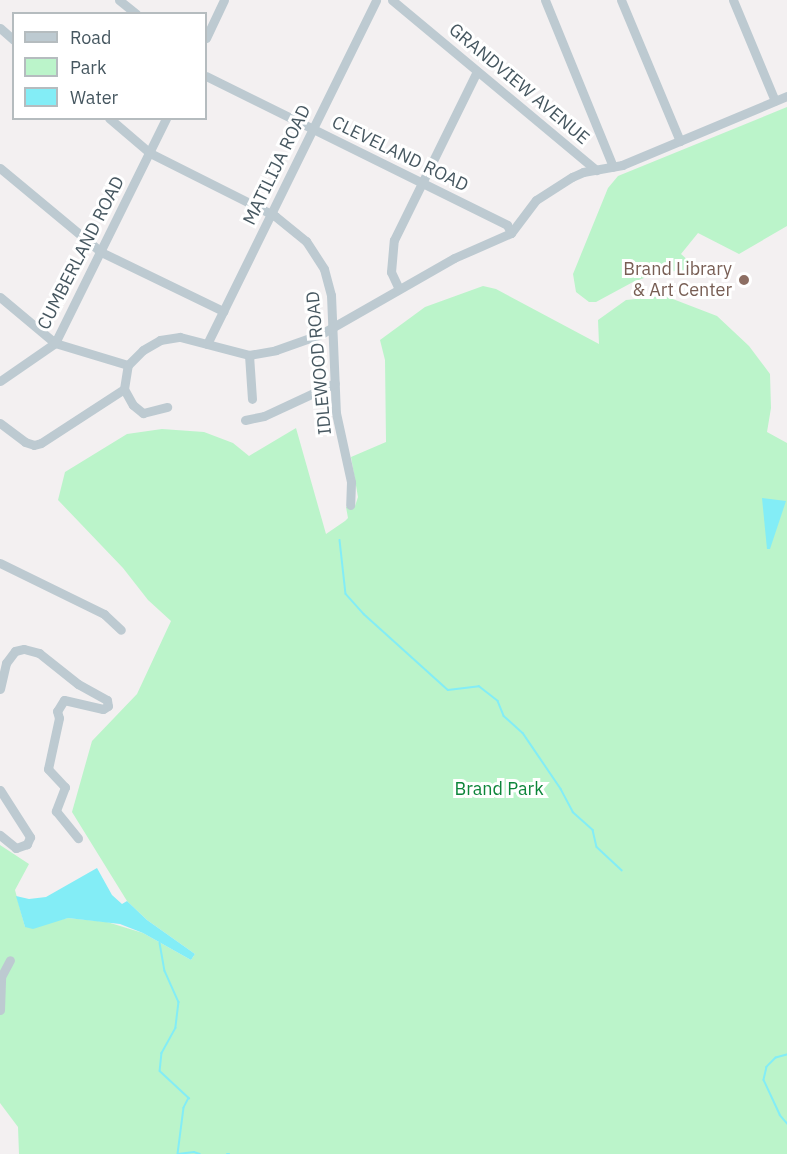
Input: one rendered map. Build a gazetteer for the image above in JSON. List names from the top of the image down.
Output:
{
  "streets": {
    "street": [
      "GRANDVIEW AVENUE",
      "CLEVELAND ROAD",
      "MATILIJA ROAD",
      "CUMBERLAND ROAD",
      "IDLEWOOD ROAD"
    ]
  },
  "crossings": [
    ["CLEVELAND ROAD", "MATILIJA ROAD"],
    ["MATILIJA ROAD", "IDLEWOOD ROAD"],
    ["CUMBERLAND ROAD", "IDLEWOOD ROAD"]
  ],
  "parks": ["Brand Park"],
  "places": ["Brand Library & Art Center"],
  "legend": ["Road", "Park", "Water"]
}
